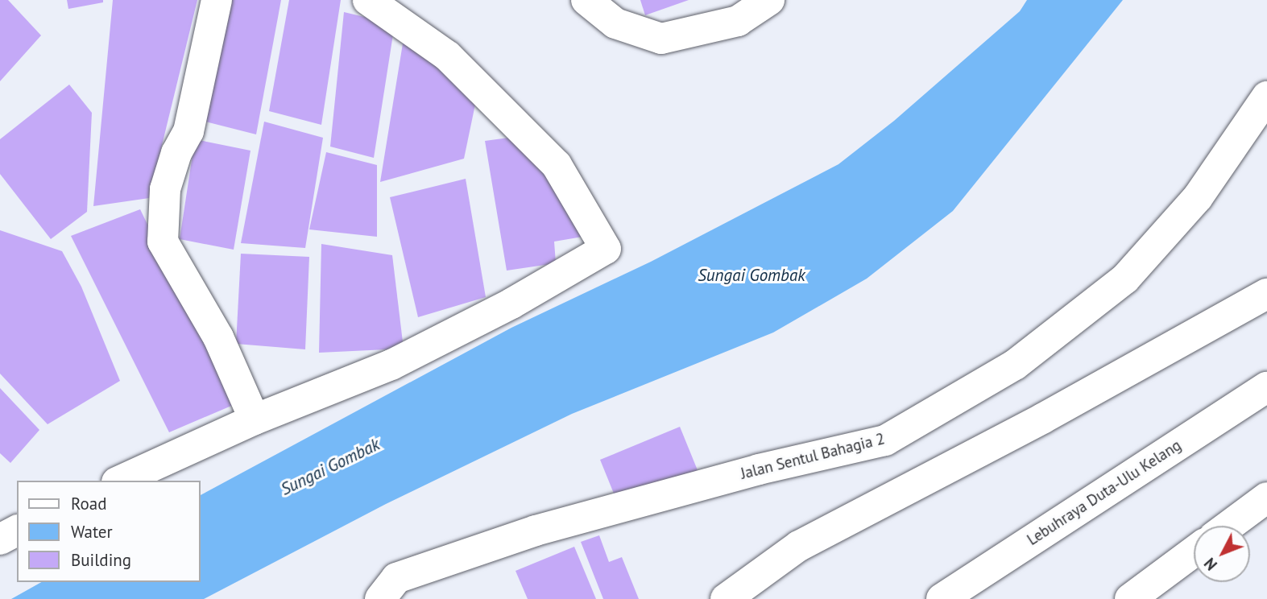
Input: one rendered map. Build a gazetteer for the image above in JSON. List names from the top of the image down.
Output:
{
  "streets": {
    "main road": ["Jalan Sentul Bahagia 2", "Lebuhraya Duta-Ulu Kelang"]
  },
  "water": ["Sungai Gombak"],
  "legend": ["Road", "Water", "Building"],
  "north": "bottom left"
}
